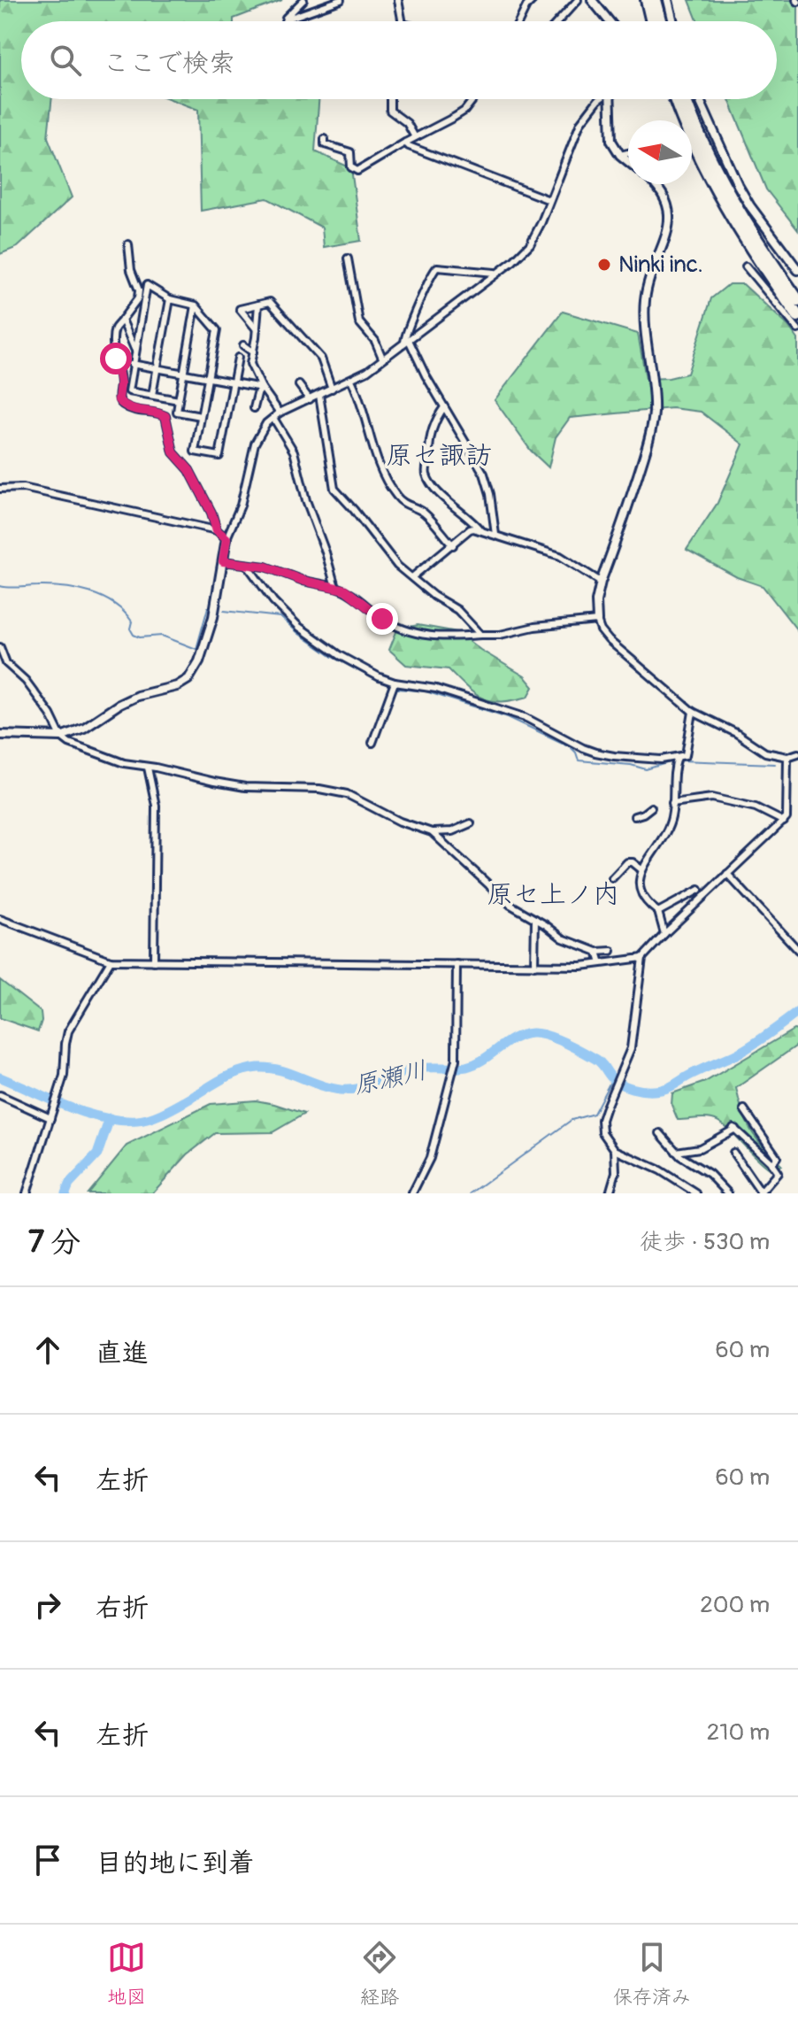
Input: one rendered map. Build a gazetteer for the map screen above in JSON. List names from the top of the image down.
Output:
{
  "districts": ["原セ諏訪", "原セ上ノ内"],
  "water": ["原瀬川"],
  "places": ["Ninki inc."],
  "north": "left",
  "page": {
    "search": "ここで検索",
    "heading": ["7 分", "徒歩 · 530 m"],
    "list": [
      ["直進", "60 m"],
      ["左折", "60 m"],
      ["右折", "200 m"],
      ["左折", "210 m"],
      "目的地に到着"
    ],
    "nav": ["地図", "経路", "保存済み"]
  }
}
